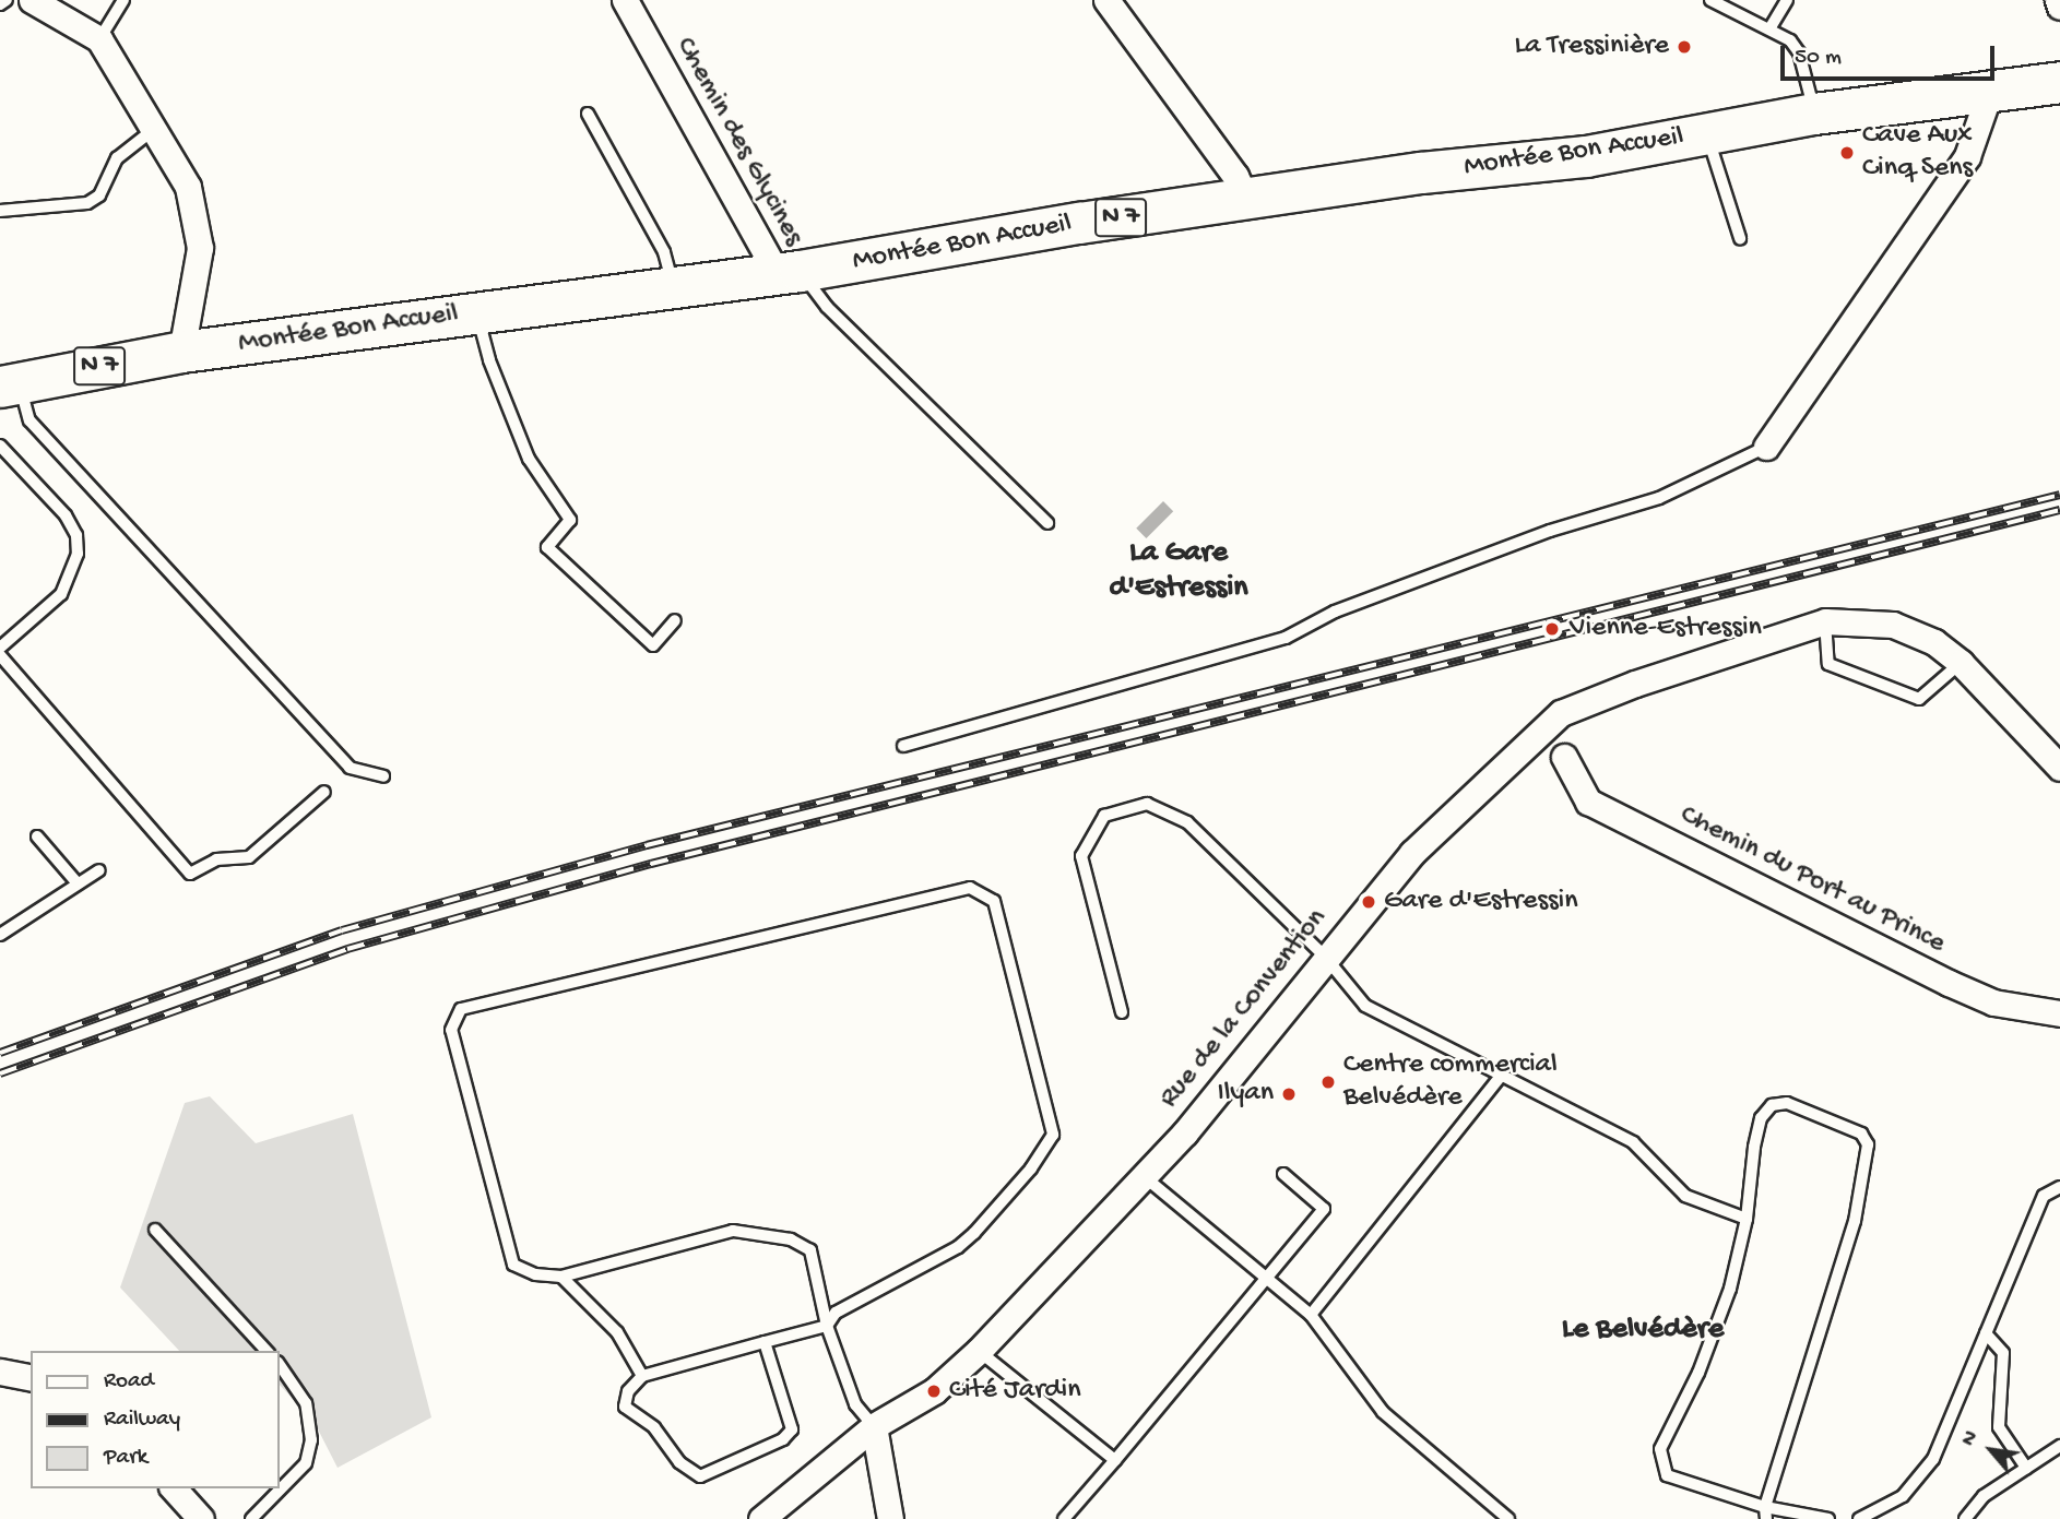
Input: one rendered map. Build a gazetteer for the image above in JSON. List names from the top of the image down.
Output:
{
  "streets": {
    "main road": ["Montée Bon Accueil", "N 7"],
    "street": ["Chemin des Glycines", "Chemin du Port au Prince", "Rue de la Convention"]
  },
  "crossings": [
    ["Chemin des Glycines", "Montée Bon Accueil"]
  ],
  "districts": ["La Gare d'Estressin", "Le Belvédère"],
  "places": [
    "La Tressinière",
    "Cave Aux Cinq Sens",
    "Vienne-Estressin",
    "Gare d'Estressin",
    "Centre commercial Belvédère",
    "Ilyan",
    "Cité Jardin"
  ],
  "legend": ["Road", "Railway", "Park"],
  "scale_bar": "50 m",
  "north": "top left"
}
